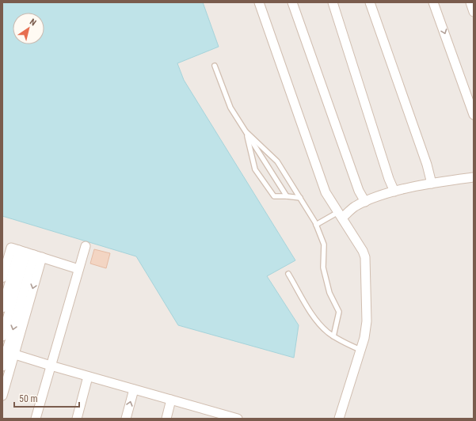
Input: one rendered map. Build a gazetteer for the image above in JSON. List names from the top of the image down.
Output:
{
  "scale_bar": "50 m",
  "north": "top right"
}
